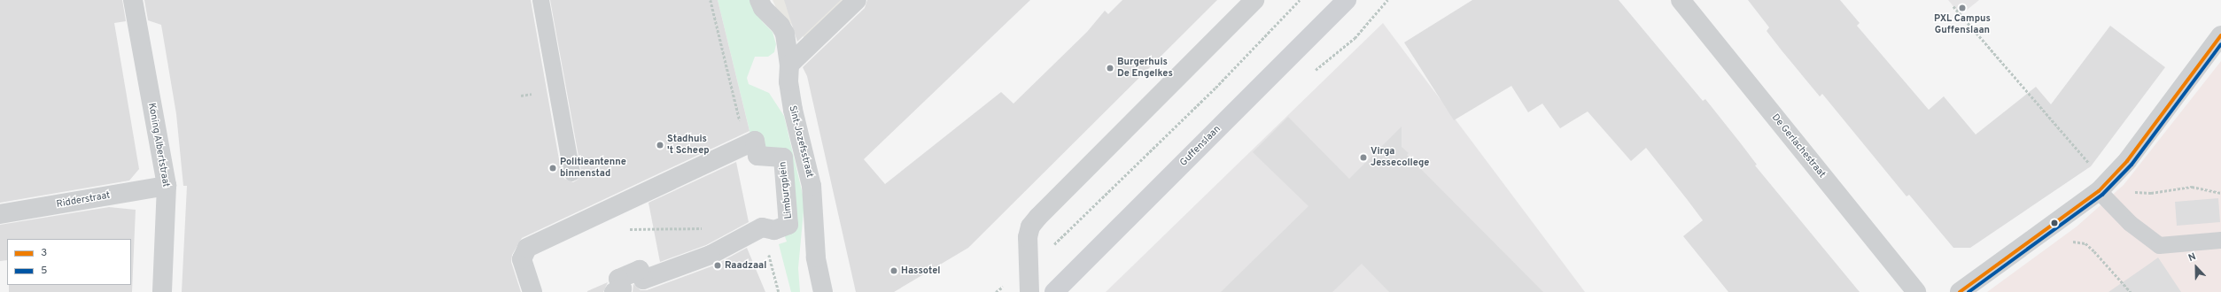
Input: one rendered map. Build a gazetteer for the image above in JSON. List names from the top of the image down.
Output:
{
  "streets": {
    "main road": ["Guffenslaan"],
    "street": [
      "Sint-Jozefsstraat",
      "Koning Albertstraat",
      "De Gerlachestraat",
      "Limburgplein",
      "Ridderstraat"
    ]
  },
  "crossings": [
    ["Koning Albertstraat", "Ridderstraat"]
  ],
  "places": [
    "PXL Campus Guffenslaan",
    "Burgerhuis De Engelkes",
    "Stadhuis 't Scheep",
    "Virga Jessecollege",
    "Politieantenne binnenstad",
    "Raadzaal",
    "Hassotel"
  ],
  "lines": ["transit line 3", "transit line 5"],
  "legend": ["3", "5"],
  "north": "top"
}
